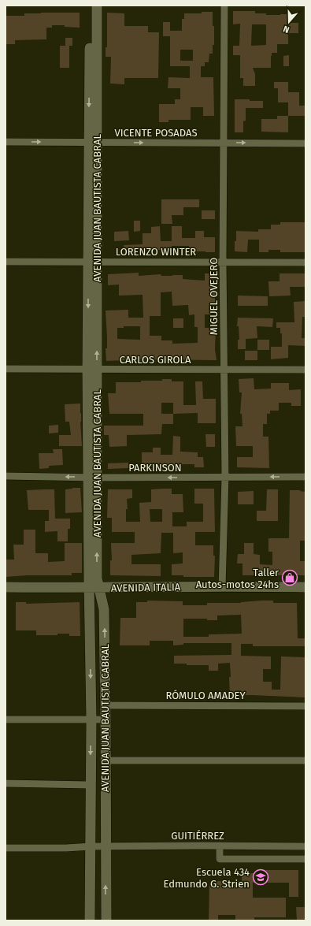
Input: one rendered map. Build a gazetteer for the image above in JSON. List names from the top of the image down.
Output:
{
  "streets": {
    "main road": ["AVENIDA JUAN BAUTISTA CABRAL", "AVENIDA ITALIA"],
    "street": [
      "VICENTE POSADAS",
      "LORENZO WINTER",
      "MIGUEL OVEJERO",
      "CARLOS GIROLA",
      "PARKINSON",
      "RÓMULO AMADEY",
      "GUITIÉRREZ"
    ]
  },
  "crossings": [
    ["VICENTE POSADAS", "AVENIDA JUAN BAUTISTA CABRAL"],
    ["VICENTE POSADAS", "MIGUEL OVEJERO"],
    ["AVENIDA JUAN BAUTISTA CABRAL", "LORENZO WINTER"],
    ["AVENIDA JUAN BAUTISTA CABRAL", "CARLOS GIROLA"],
    ["AVENIDA JUAN BAUTISTA CABRAL", "PARKINSON"],
    ["AVENIDA JUAN BAUTISTA CABRAL", "AVENIDA ITALIA"],
    ["AVENIDA JUAN BAUTISTA CABRAL", "RÓMULO AMADEY"],
    ["AVENIDA JUAN BAUTISTA CABRAL", "GUITIÉRREZ"],
    ["LORENZO WINTER", "MIGUEL OVEJERO"],
    ["MIGUEL OVEJERO", "CARLOS GIROLA"],
    ["MIGUEL OVEJERO", "PARKINSON"],
    ["MIGUEL OVEJERO", "AVENIDA ITALIA"]
  ],
  "one_way": ["VICENTE POSADAS", "PARKINSON"],
  "places": {
    "shop": ["Taller Autos-motos 24hs"],
    "school or university": ["Escuela 434 Edmundo G. Strien"]
  },
  "north": "bottom"
}
